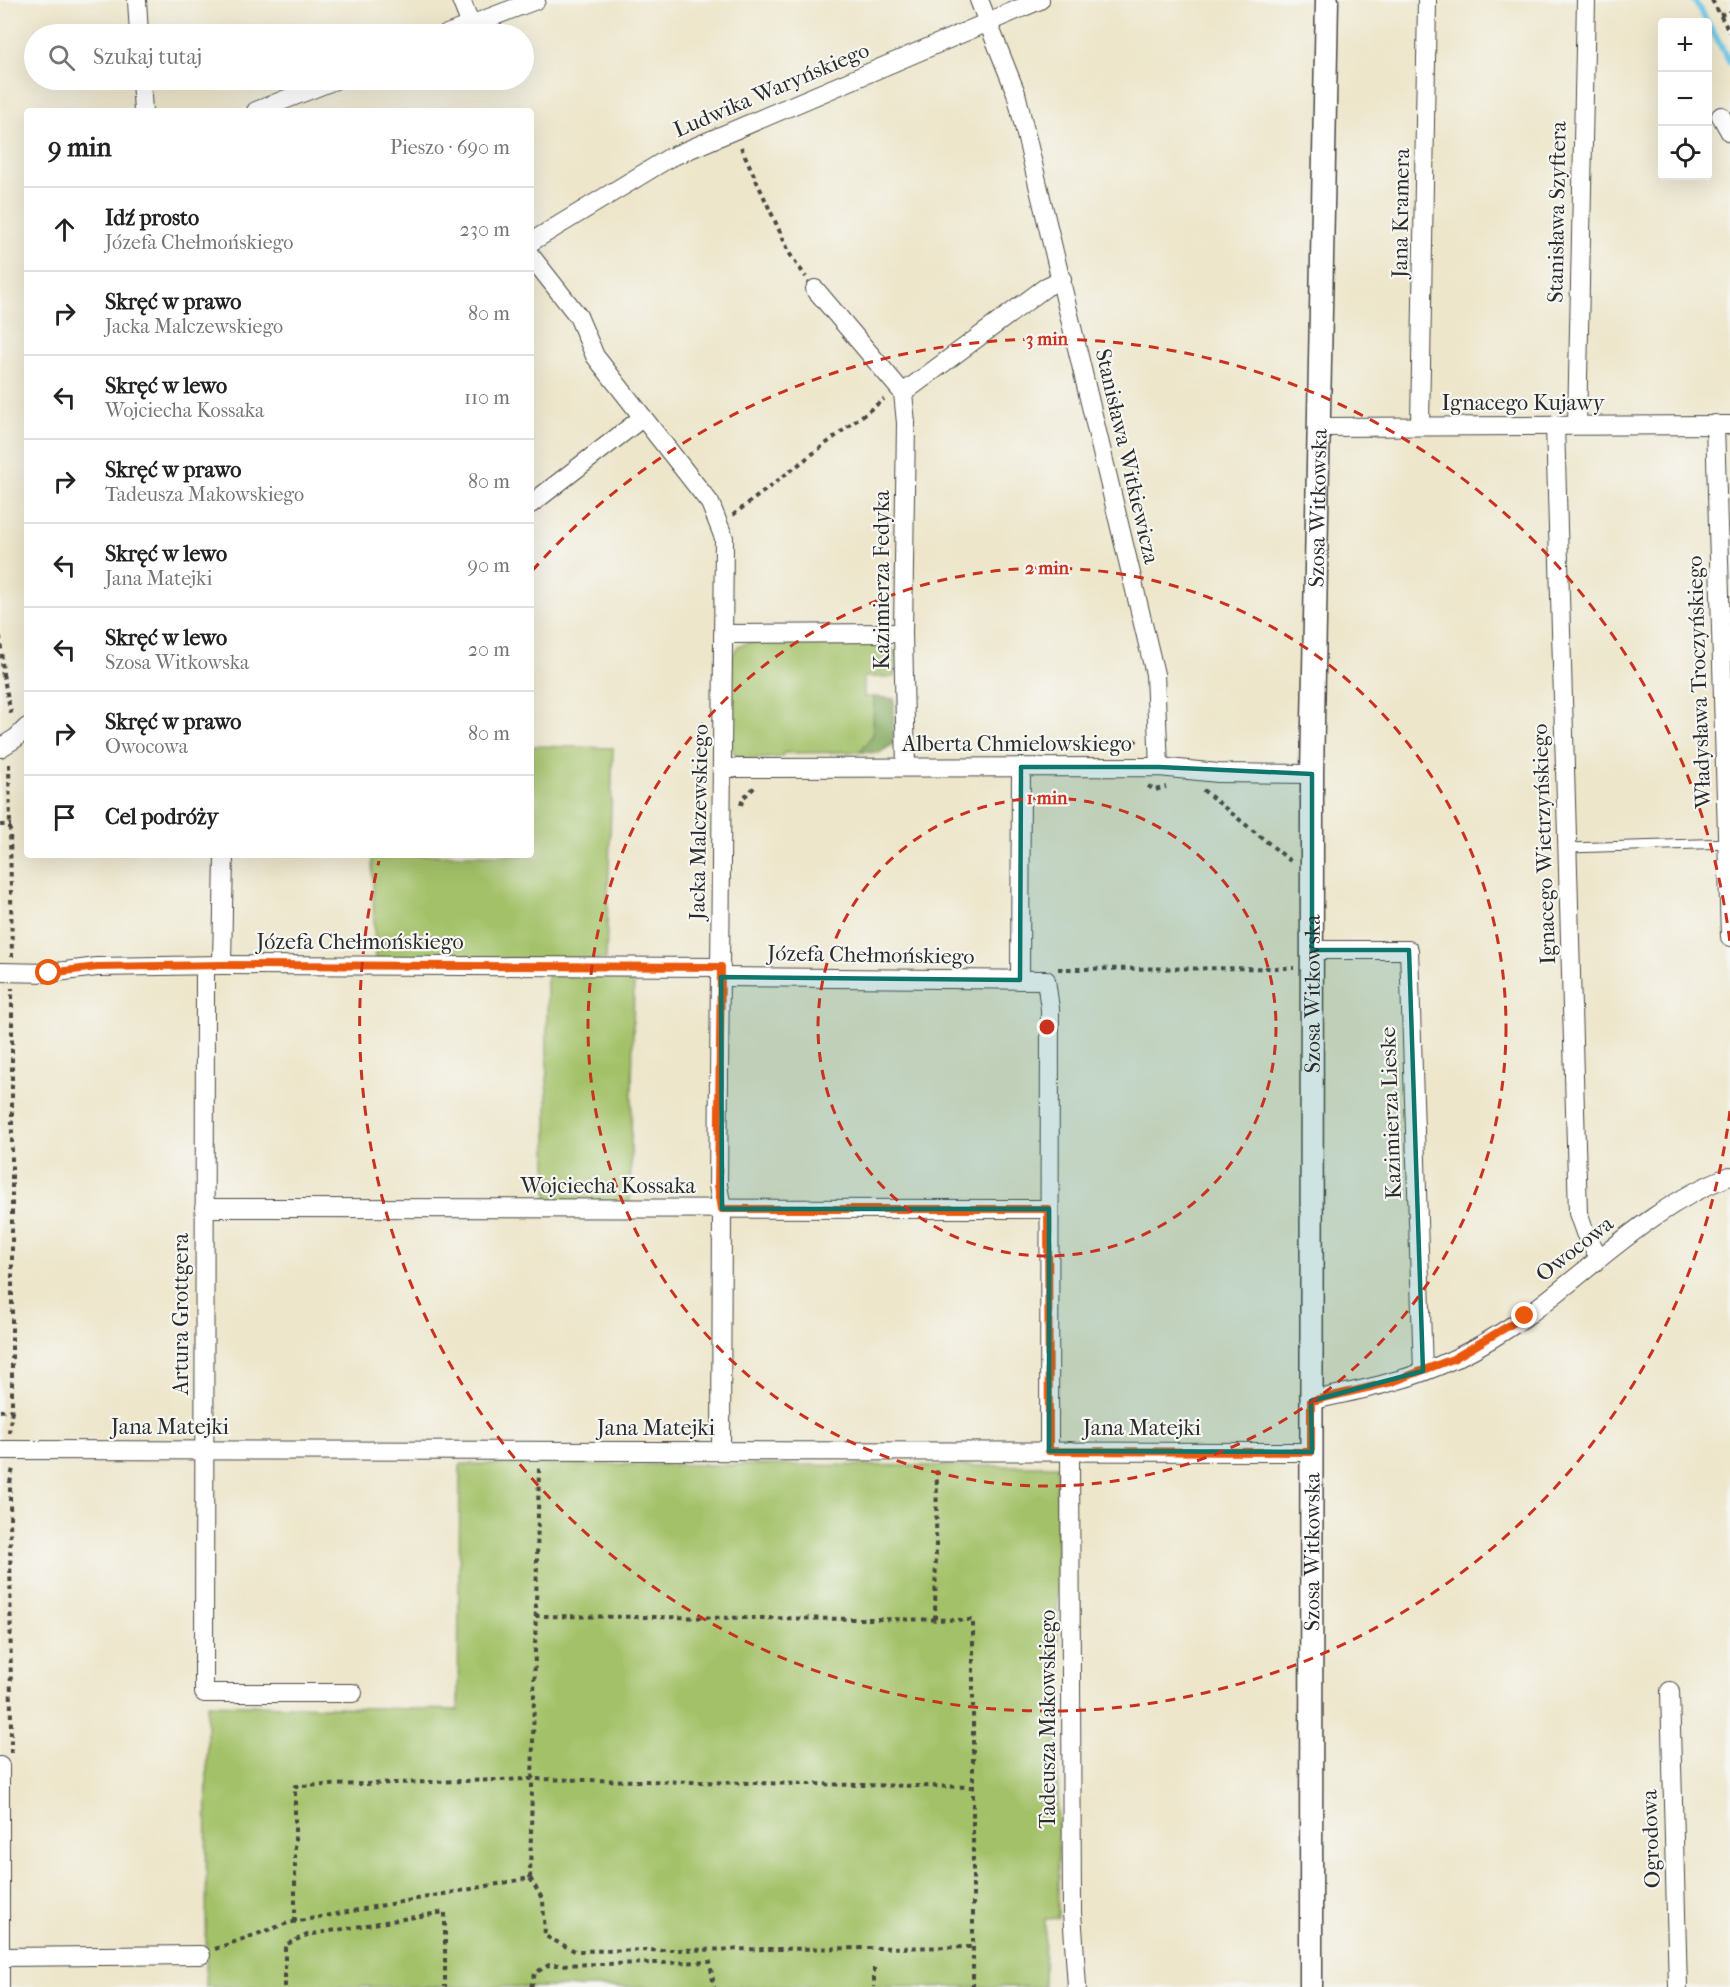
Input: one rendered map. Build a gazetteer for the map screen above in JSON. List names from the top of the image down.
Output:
{
  "streets": {
    "street": [
      "Ludwika Waryńskiego",
      "Stanisława Szyftera",
      "Jana Kramera",
      "Ignacego Kujawy",
      "Stanisława Witkiewicza",
      "Szosa Witkowska",
      "Kazimierza Fedyka",
      "Władysława Troczyńskiego",
      "Alberta Chmielowskiego",
      "Jacka Malczewskiego",
      "Ignacego Wietrzyńskiego",
      "Józefa Chełmońskiego",
      "Kazimierza Lieske",
      "Wojciecha Kossaka",
      "Owocowa",
      "Artura Grottgera",
      "Jana Matejki",
      "Tadeusza Makowskiego",
      "Ogrodowa"
    ]
  },
  "crossings": [
    ["Ludwika Waryńskiego", "Stanisława Witkiewicza"],
    ["Stanisława Szyftera", "Ignacego Kujawy"],
    ["Jana Kramera", "Ignacego Kujawy"],
    ["Ignacego Kujawy", "Szosa Witkowska"],
    ["Ignacego Kujawy", "Władysława Troczyńskiego"],
    ["Ignacego Kujawy", "Ignacego Wietrzyńskiego"],
    ["Stanisława Witkiewicza", "Alberta Chmielowskiego"],
    ["Szosa Witkowska", "Alberta Chmielowskiego"],
    ["Szosa Witkowska", "Kazimierza Lieske"],
    ["Szosa Witkowska", "Owocowa"],
    ["Szosa Witkowska", "Jana Matejki"],
    ["Kazimierza Fedyka", "Alberta Chmielowskiego"],
    ["Alberta Chmielowskiego", "Jacka Malczewskiego"],
    ["Jacka Malczewskiego", "Józefa Chełmońskiego"],
    ["Jacka Malczewskiego", "Wojciecha Kossaka"],
    ["Jacka Malczewskiego", "Jana Matejki"],
    ["Ignacego Wietrzyńskiego", "Owocowa"],
    ["Józefa Chełmońskiego", "Artura Grottgera"],
    ["Kazimierza Lieske", "Owocowa"],
    ["Wojciecha Kossaka", "Artura Grottgera"],
    ["Artura Grottgera", "Jana Matejki"],
    ["Jana Matejki", "Tadeusza Makowskiego"]
  ],
  "page": {
    "map_buttons": ["+", "−"],
    "search": "Szukaj tutaj",
    "heading": ["9 min", "Pieszo · 690 m"],
    "list": [
      ["Idź prosto", "Józefa Chełmońskiego", "230 m"],
      ["Skręć w prawo", "Jacka Malczewskiego", "80 m"],
      ["Skręć w lewo", "Wojciecha Kossaka", "110 m"],
      ["Skręć w prawo", "Tadeusza Makowskiego", "80 m"],
      ["Skręć w lewo", "Jana Matejki", "90 m"],
      ["Skręć w lewo", "Szosa Witkowska", "20 m"],
      ["Skręć w prawo", "Owocowa", "80 m"],
      "Cel podróży"
    ]
  },
  "rings": ["3 min", "2 min", "1 min"]
}
